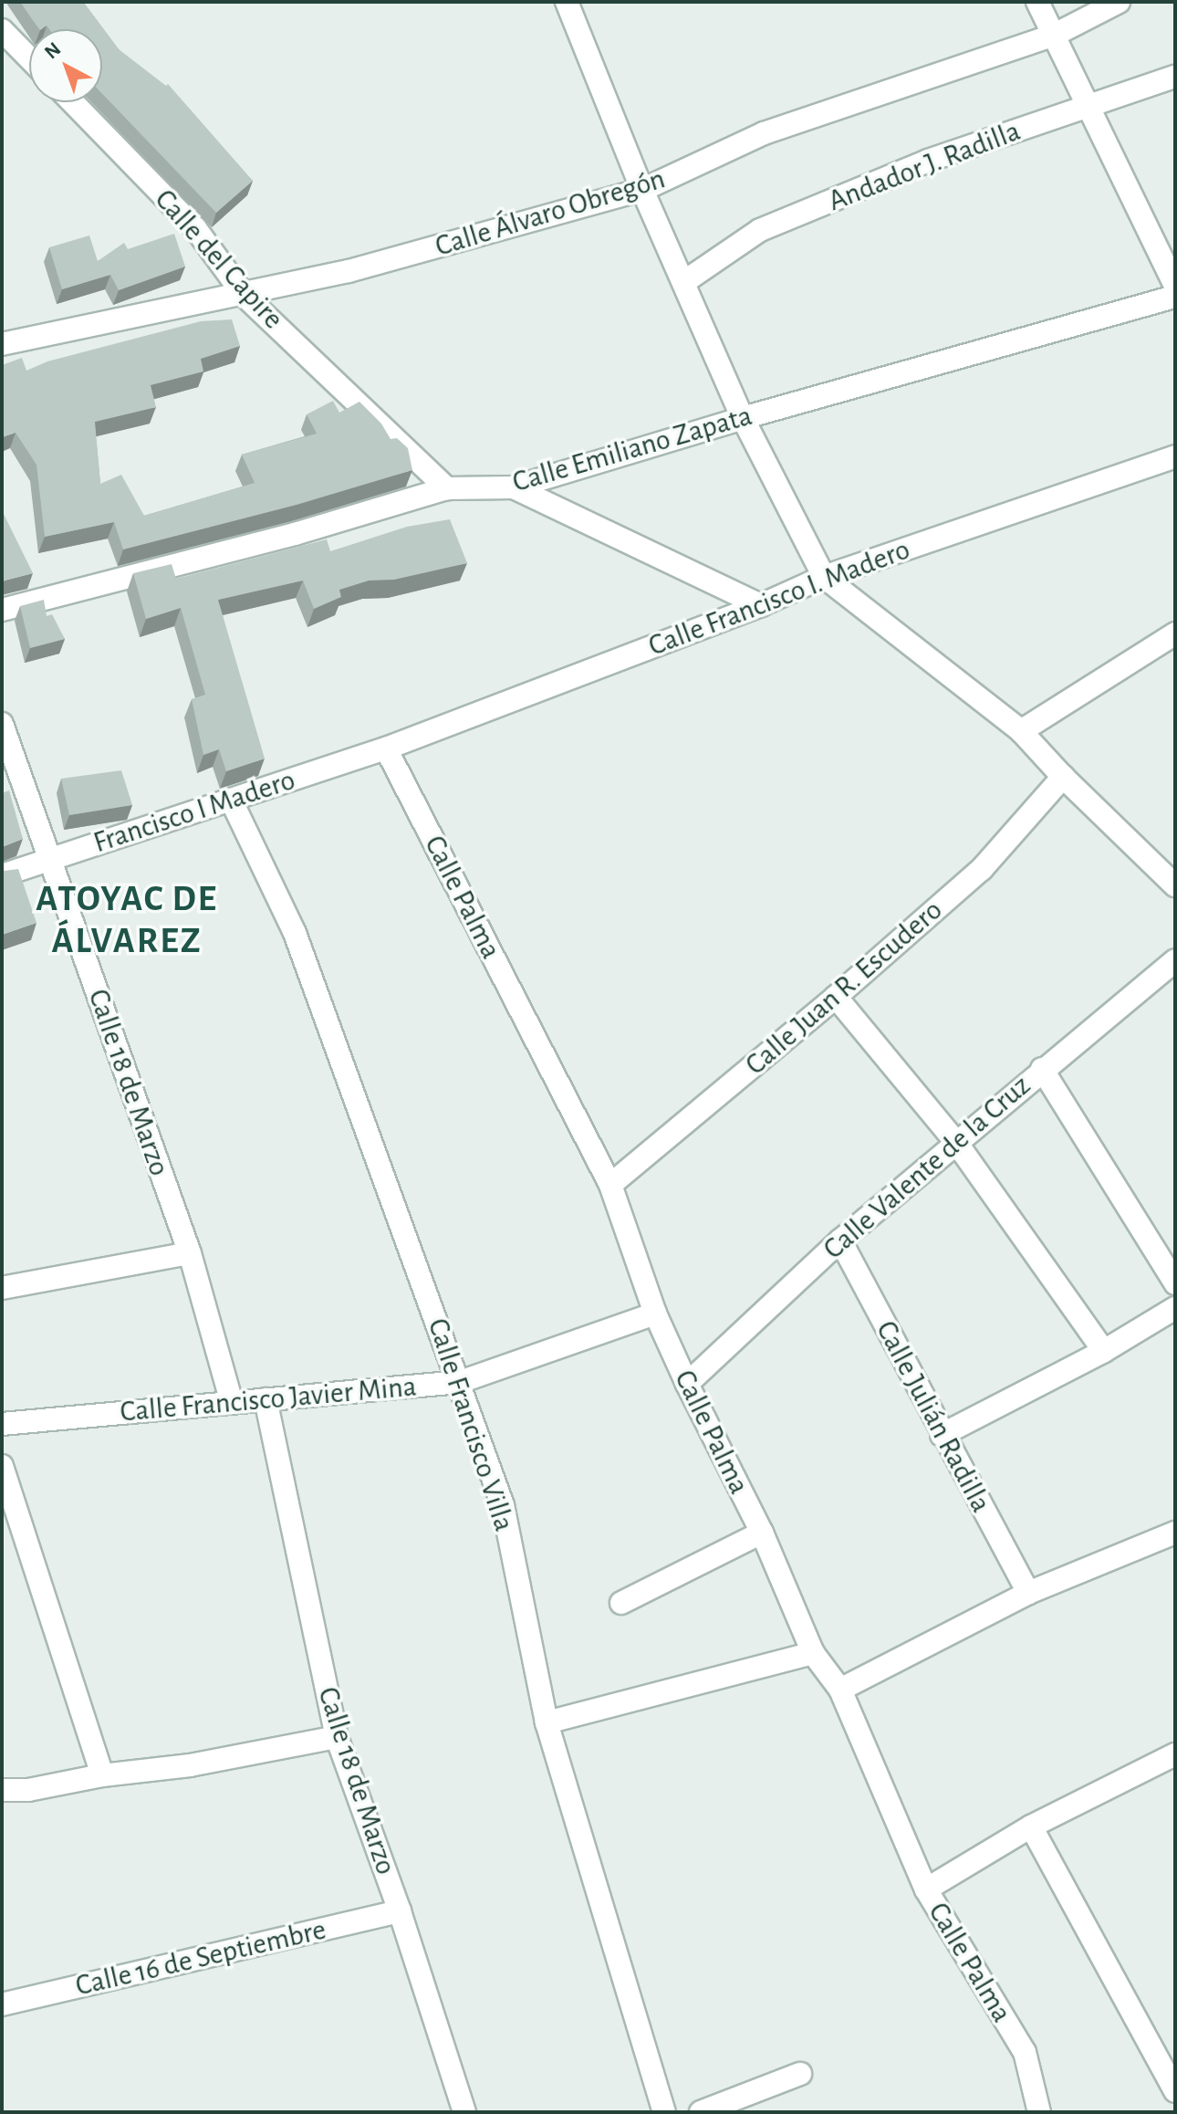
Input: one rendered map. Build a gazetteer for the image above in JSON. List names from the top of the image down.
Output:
{
  "streets": {
    "street": [
      "Andador J. Radilla",
      "Calle Álvaro Obregón",
      "Calle del Capire",
      "Calle Emiliano Zapata",
      "Calle Francisco I. Madero",
      "Francisco I Madero",
      "Calle Palma",
      "Calle Juan R. Escudero",
      "Calle 18 de Marzo",
      "Calle Valente de la Cruz",
      "Calle Francisco Javier Mina",
      "Calle Julián Radilla",
      "Calle Francisco Villa",
      "Calle 16 de Septiembre"
    ]
  },
  "crossings": [
    ["Calle Álvaro Obregón", "Calle del Capire"],
    ["Calle del Capire", "Calle Emiliano Zapata"],
    ["Calle Francisco I. Madero", "Francisco I Madero"],
    ["Calle Francisco I. Madero", "Calle Palma"],
    ["Francisco I Madero", "Calle Palma"],
    ["Francisco I Madero", "Calle 18 de Marzo"],
    ["Francisco I Madero", "Calle Francisco Villa"],
    ["Calle Palma", "Calle Juan R. Escudero"],
    ["Calle Palma", "Calle Valente de la Cruz"],
    ["Calle Palma", "Calle Francisco Javier Mina"],
    ["Calle 18 de Marzo", "Calle Francisco Javier Mina"],
    ["Calle 18 de Marzo", "Calle 16 de Septiembre"],
    ["Calle Valente de la Cruz", "Calle Julián Radilla"],
    ["Calle Francisco Javier Mina", "Calle Francisco Villa"]
  ],
  "districts": ["ATOYAC DE ÁLVAREZ"],
  "north": "top left"
}
